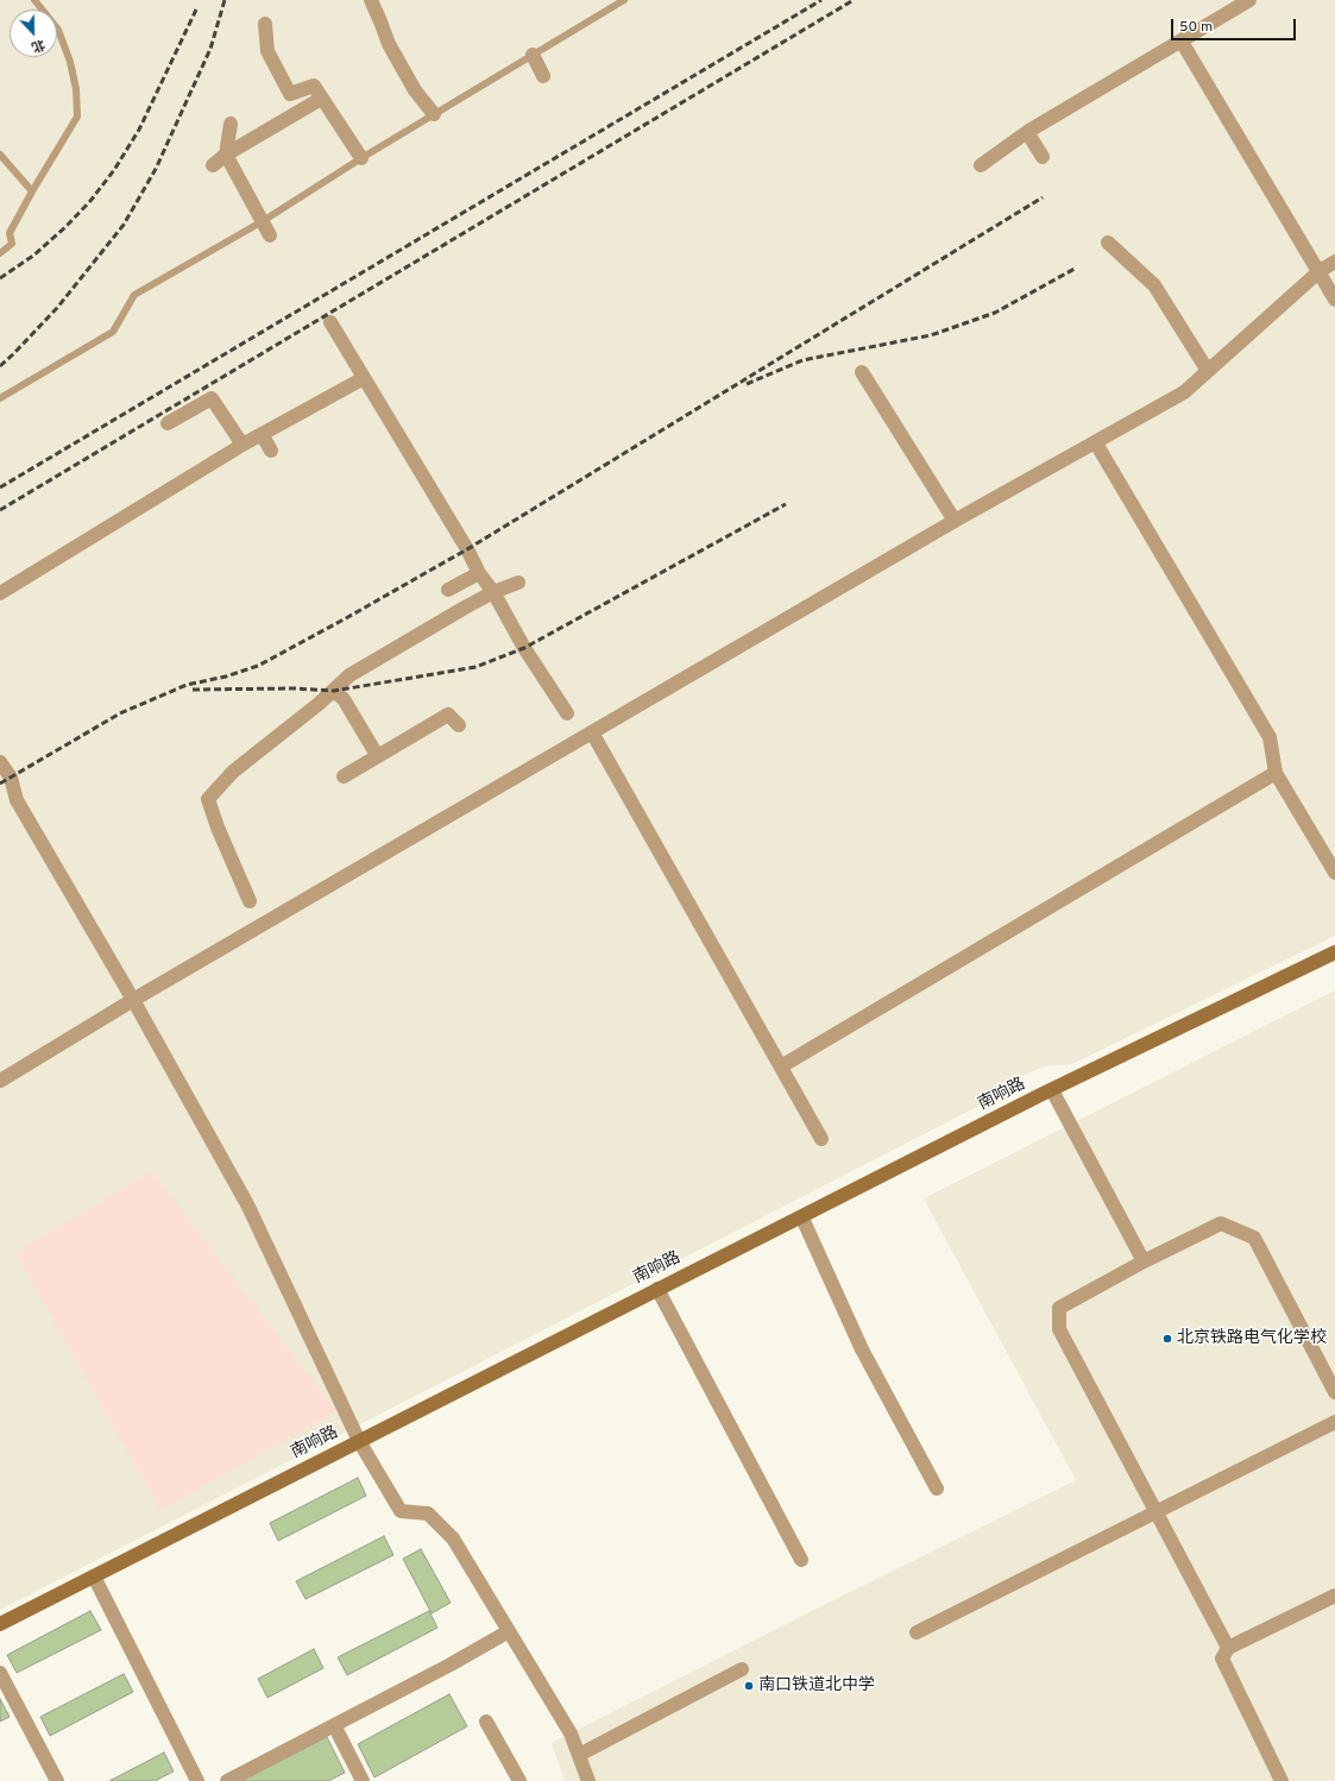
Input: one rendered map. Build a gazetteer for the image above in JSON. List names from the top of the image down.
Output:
{
  "streets": {
    "street": ["南响路"]
  },
  "places": ["北京铁路电气化学校", "南口铁道北中学"],
  "scale_bar": "50 m",
  "north": "bottom"
}
